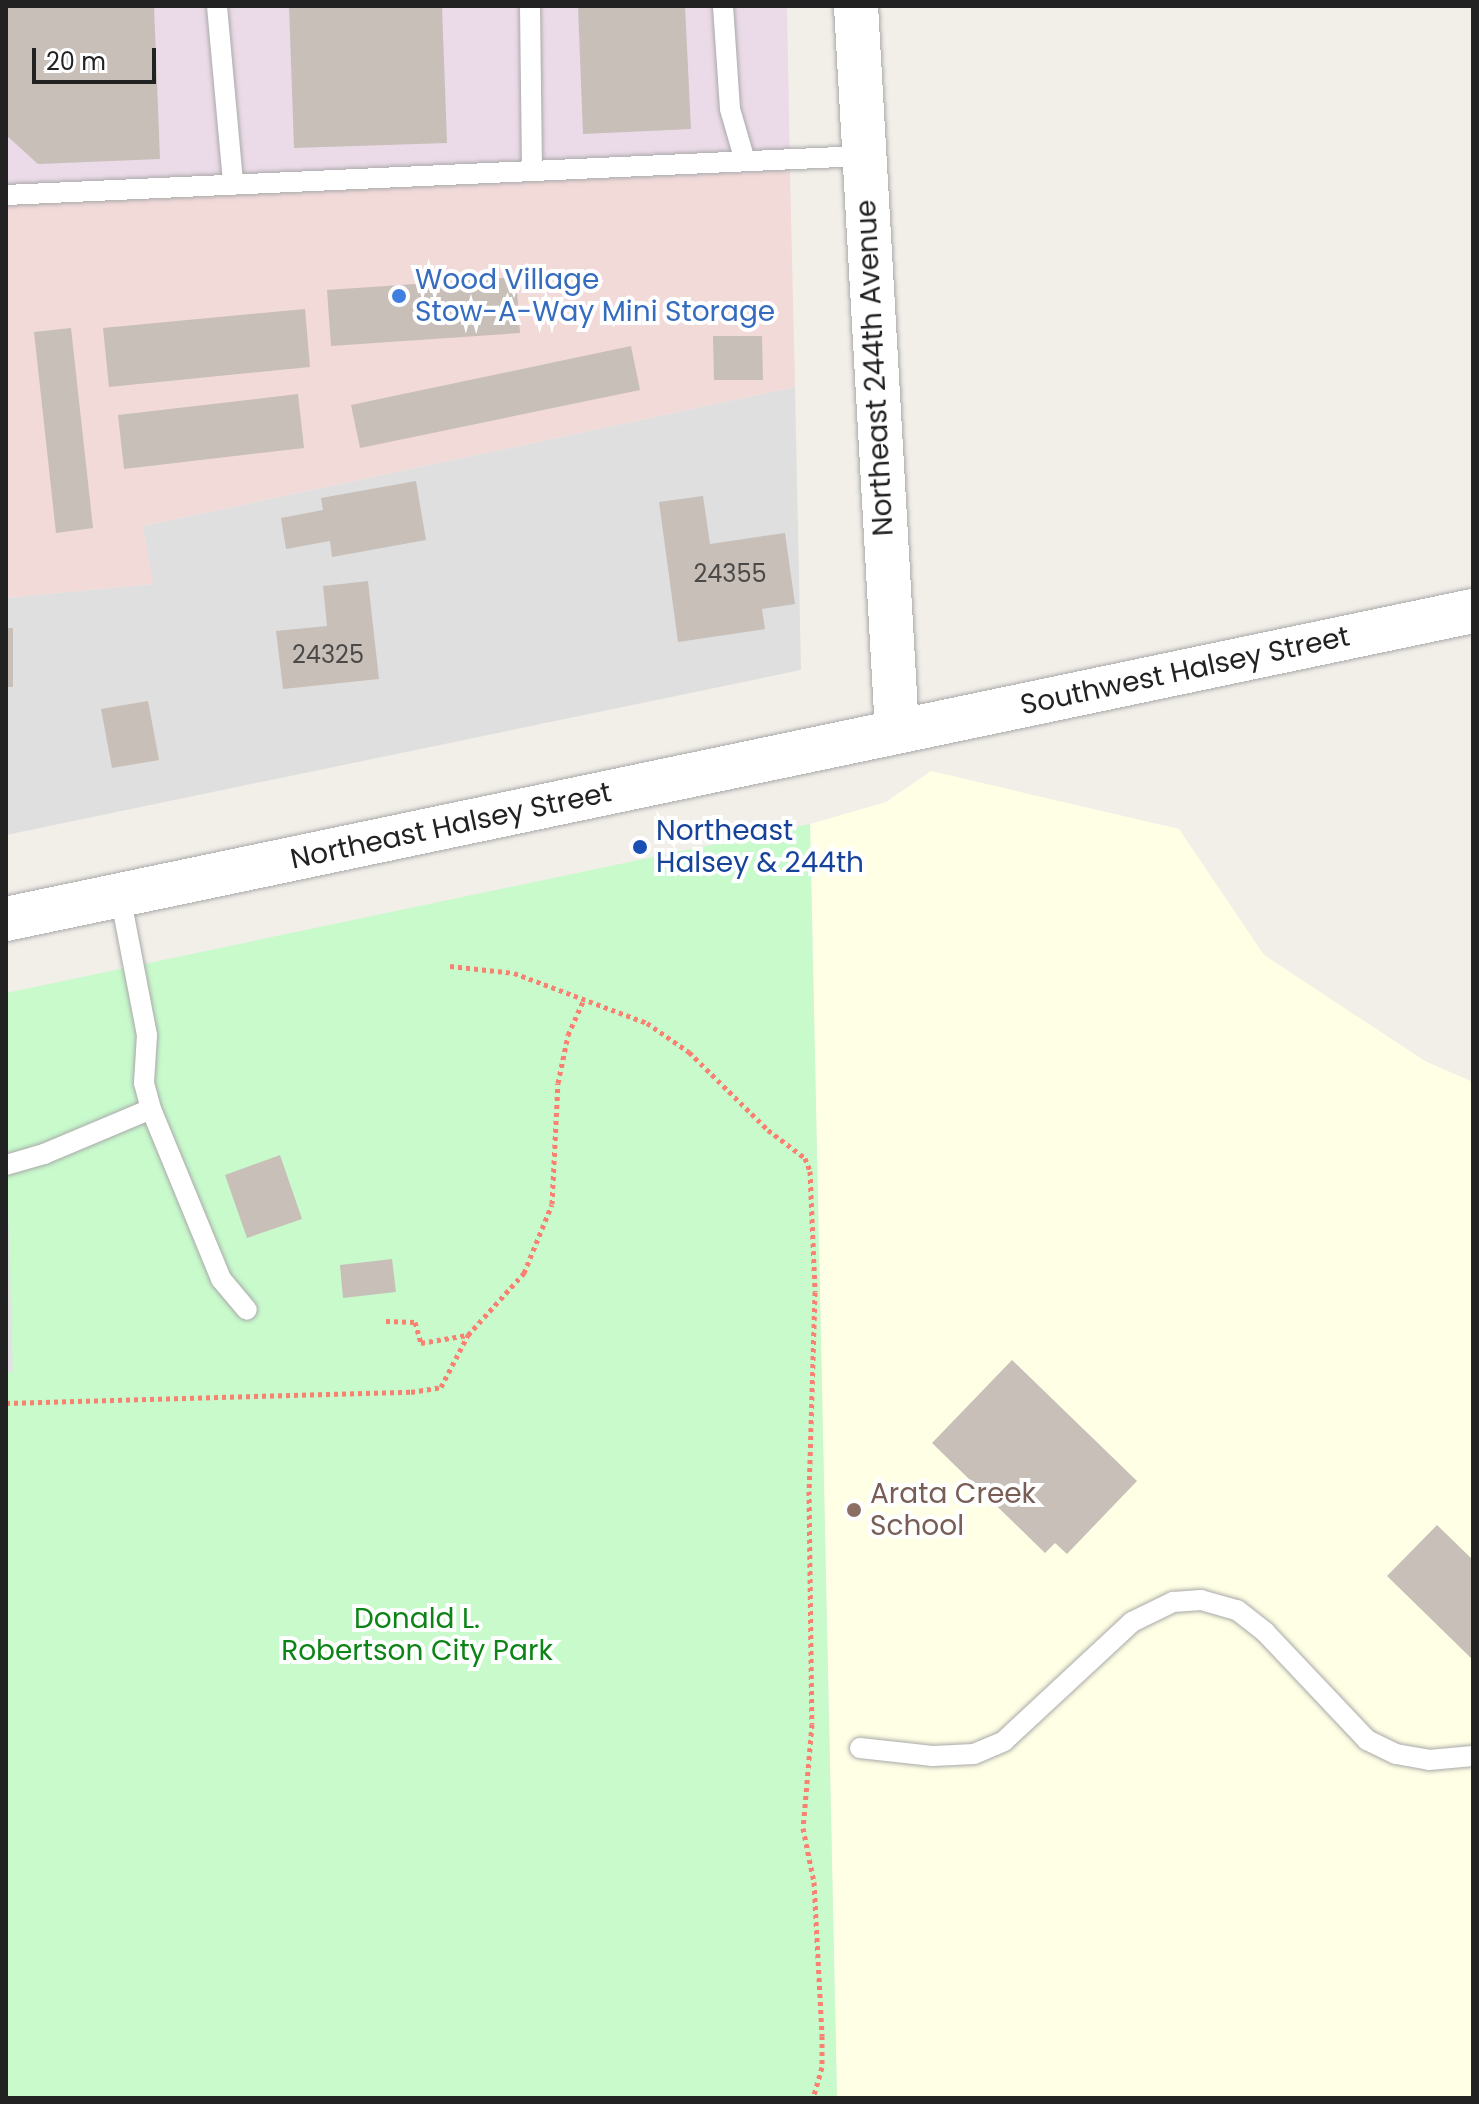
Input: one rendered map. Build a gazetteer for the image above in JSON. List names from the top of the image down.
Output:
{
  "streets": {
    "street": ["Northeast 244th Avenue", "Southwest Halsey Street", "Northeast Halsey Street"]
  },
  "crossings": [
    ["Northeast 244th Avenue", "Southwest Halsey Street"],
    ["Northeast 244th Avenue", "Northeast Halsey Street"],
    ["Southwest Halsey Street", "Northeast Halsey Street"]
  ],
  "parks": ["Donald L. Robertson City Park"],
  "places": ["Wood Village Stow-A-Way Mini Storage", "Northeast Halsey & 244th", "Arata Creek School"],
  "house_numbers": ["24355", "24325"],
  "scale_bar": "20 m"
}
